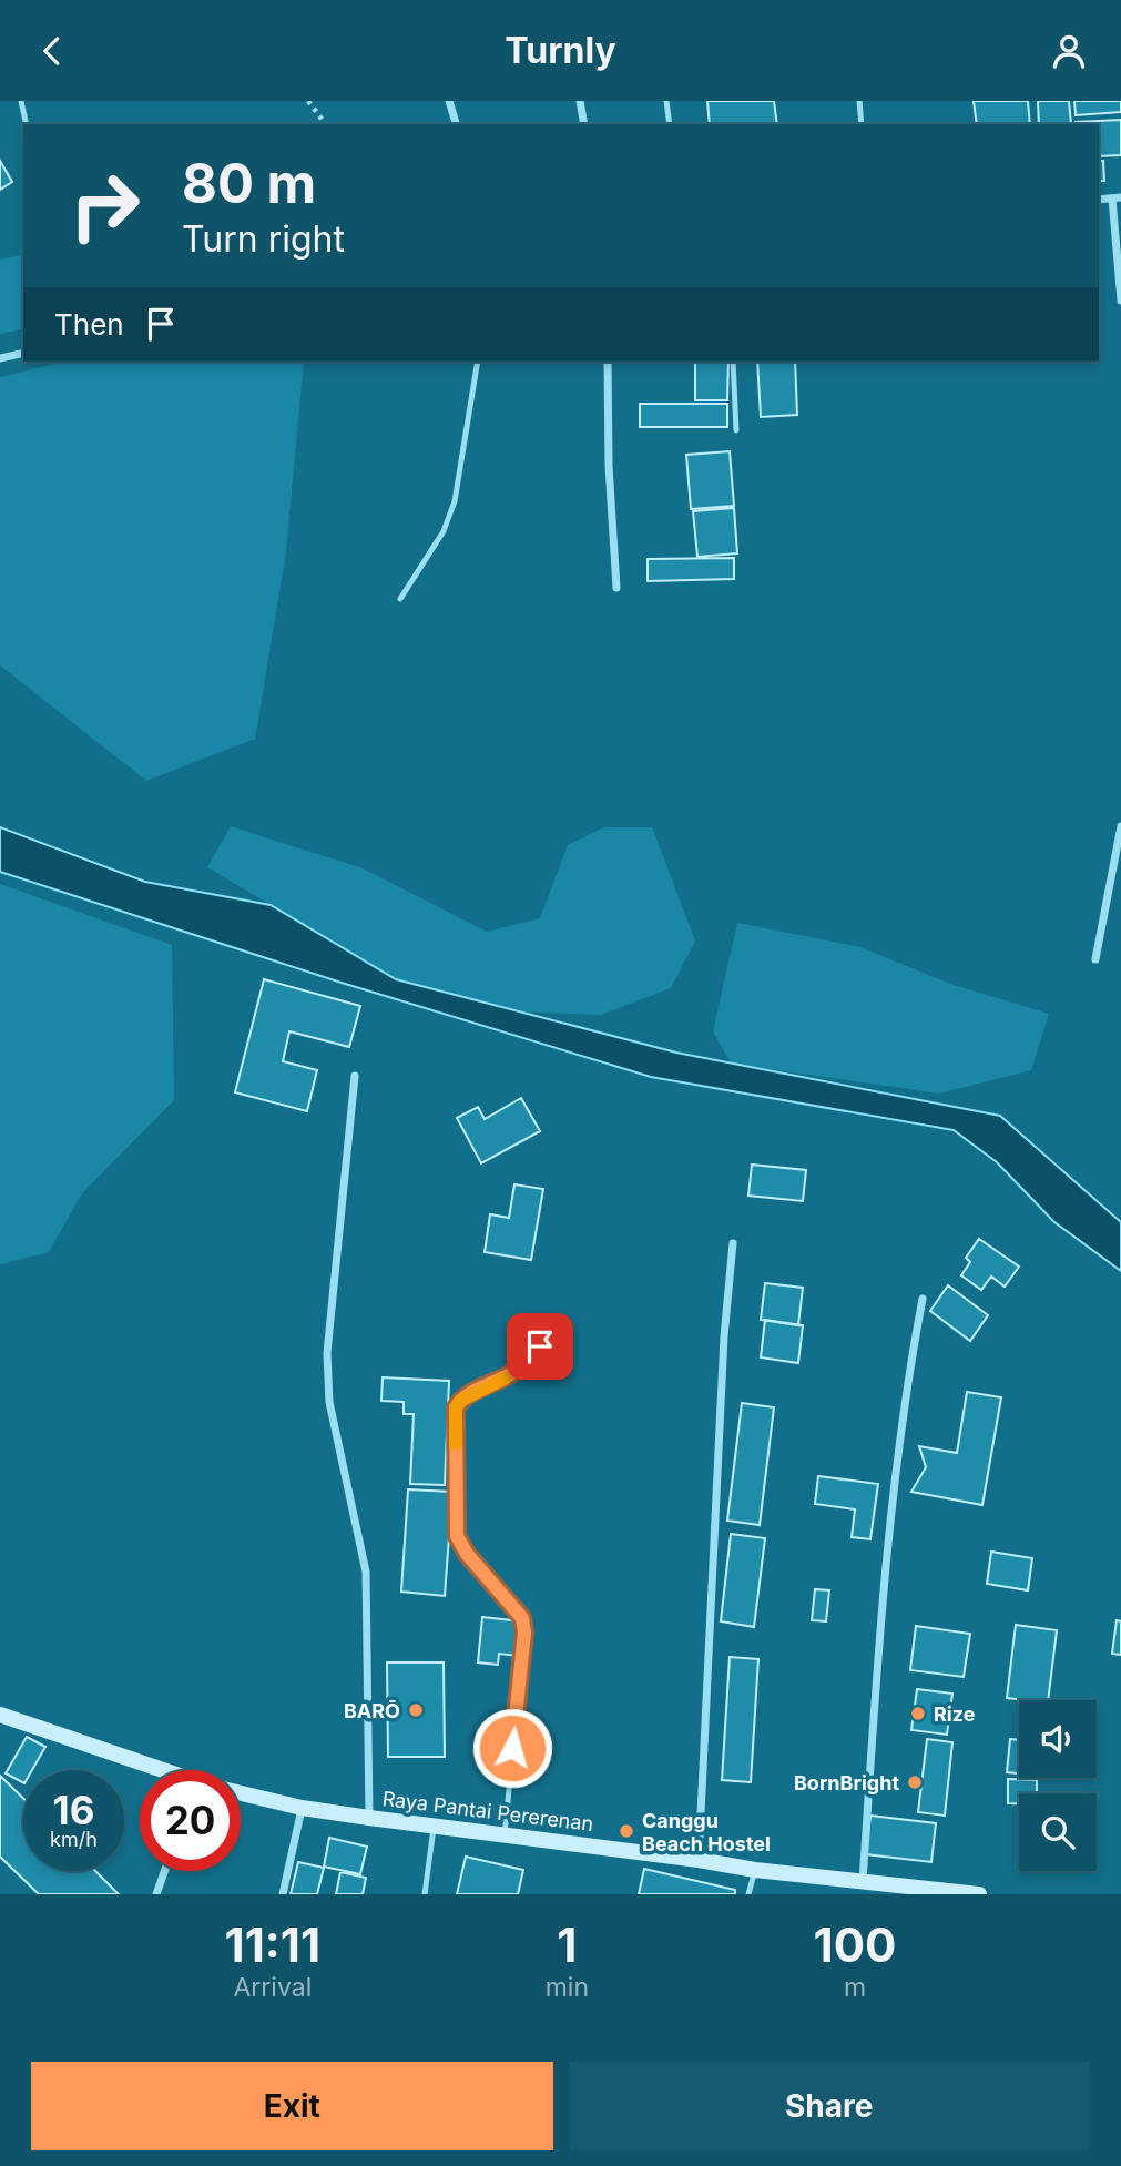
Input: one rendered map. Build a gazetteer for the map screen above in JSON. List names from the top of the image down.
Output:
{
  "streets": {
    "street": ["Raya Pantai Pererenan"]
  },
  "places": [
    "BARŌ",
    "Rize",
    "BornBright",
    "Canggu Beach Hostel"
  ],
  "page": {
    "header": "Turnly",
    "turn": ["80 m", "Turn right"],
    "then": "Then",
    "speed": "16 km/h",
    "limit": "20",
    "eta": [
      "11:11",
      "Arrival",
      "1",
      "min",
      "100",
      "m"
    ],
    "buttons": ["Exit", "Share"]
  }
}
